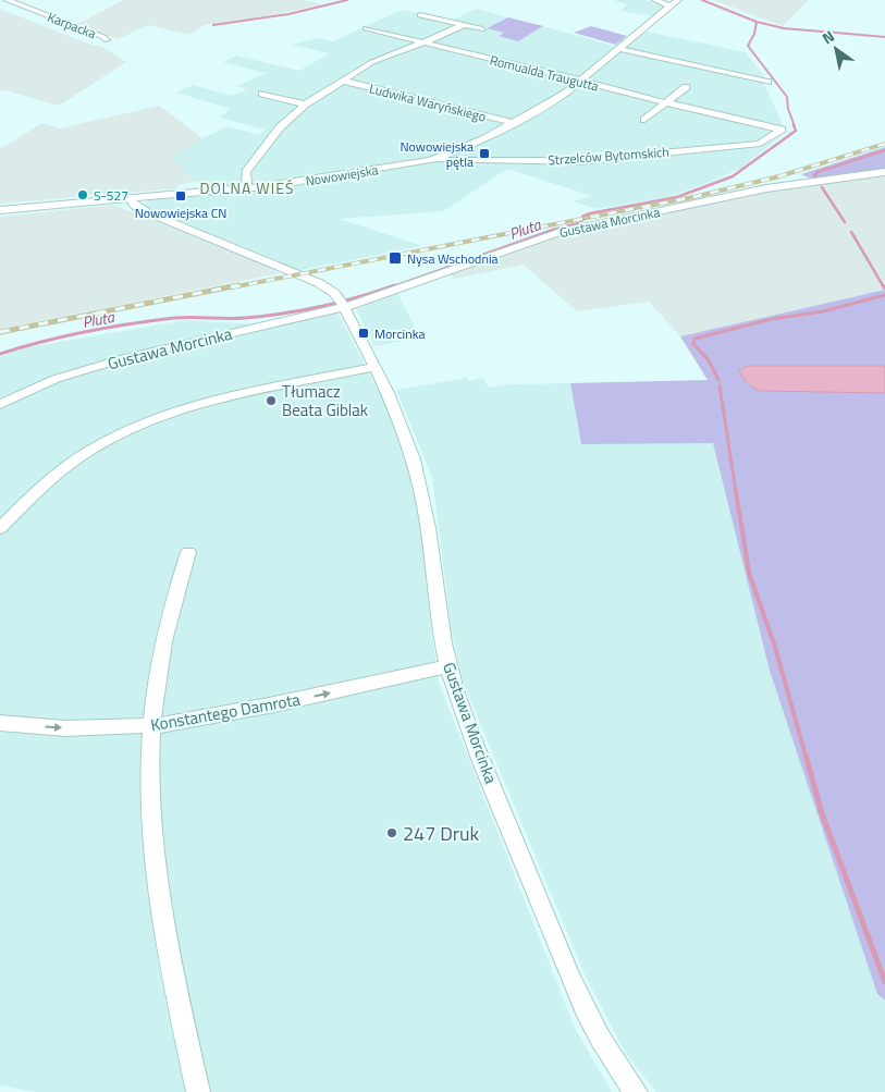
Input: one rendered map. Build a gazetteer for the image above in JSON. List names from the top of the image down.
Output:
{
  "streets": {
    "street": [
      "Karpacka",
      "Romualda Traugutta",
      "Ludwika Waryńskiego",
      "Strzelców Bytomskich",
      "Nowowiejska",
      "Gustawa Morcinka",
      "Konstantego Damrota"
    ]
  },
  "crossings": [
    ["Romualda Traugutta", "Strzelców Bytomskich"],
    ["Romualda Traugutta", "Nowowiejska"],
    ["Ludwika Waryńskiego", "Nowowiejska"],
    ["Strzelców Bytomskich", "Nowowiejska"],
    ["Nowowiejska", "Gustawa Morcinka"],
    ["Gustawa Morcinka", "Konstantego Damrota"]
  ],
  "one_way": ["Konstantego Damrota"],
  "districts": ["DOLNA WIEŚ"],
  "water": ["Pluta"],
  "places": {
    "transit": [
      "Nowowiejska pętla",
      "Nowowiejska CN",
      "Nysa Wschodnia",
      "Morcinka"
    ],
    "other": ["S-527", "Tłumacz Beata Giblak", "247 Druk"]
  },
  "north": "top left"
}
